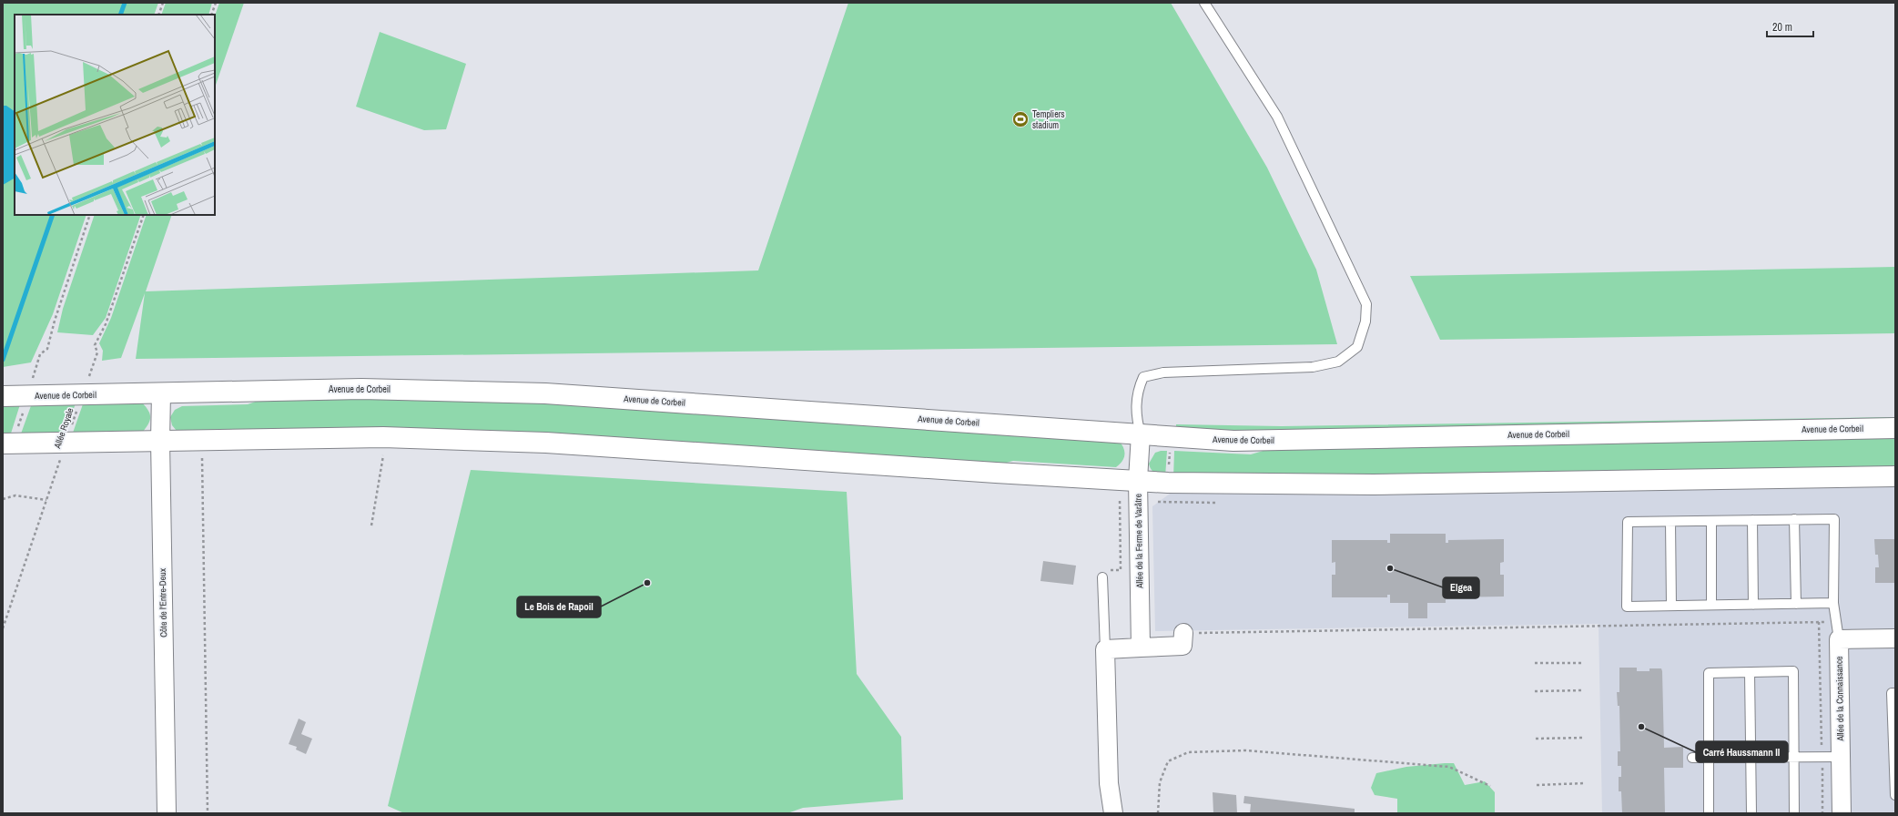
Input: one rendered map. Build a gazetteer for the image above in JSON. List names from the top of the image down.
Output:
{
  "streets": {
    "main road": ["Avenue de Corbeil"],
    "street": ["Allée de la Ferme de Varâtre", "Côte de l'Entre-Deux", "Allée de la Connaissance"],
    "path": ["Allée Royale"]
  },
  "crossings": [
    ["Avenue de Corbeil", "Allée Royale"],
    ["Avenue de Corbeil", "Allée de la Ferme de Varâtre"],
    ["Avenue de Corbeil", "Côte de l'Entre-Deux"]
  ],
  "places": {
    "sports": ["Templiers stadium"],
    "other": ["Elgea", "Le Bois de Rapoil", "Carré Haussmann II"]
  },
  "scale_bar": "20 m"
}
